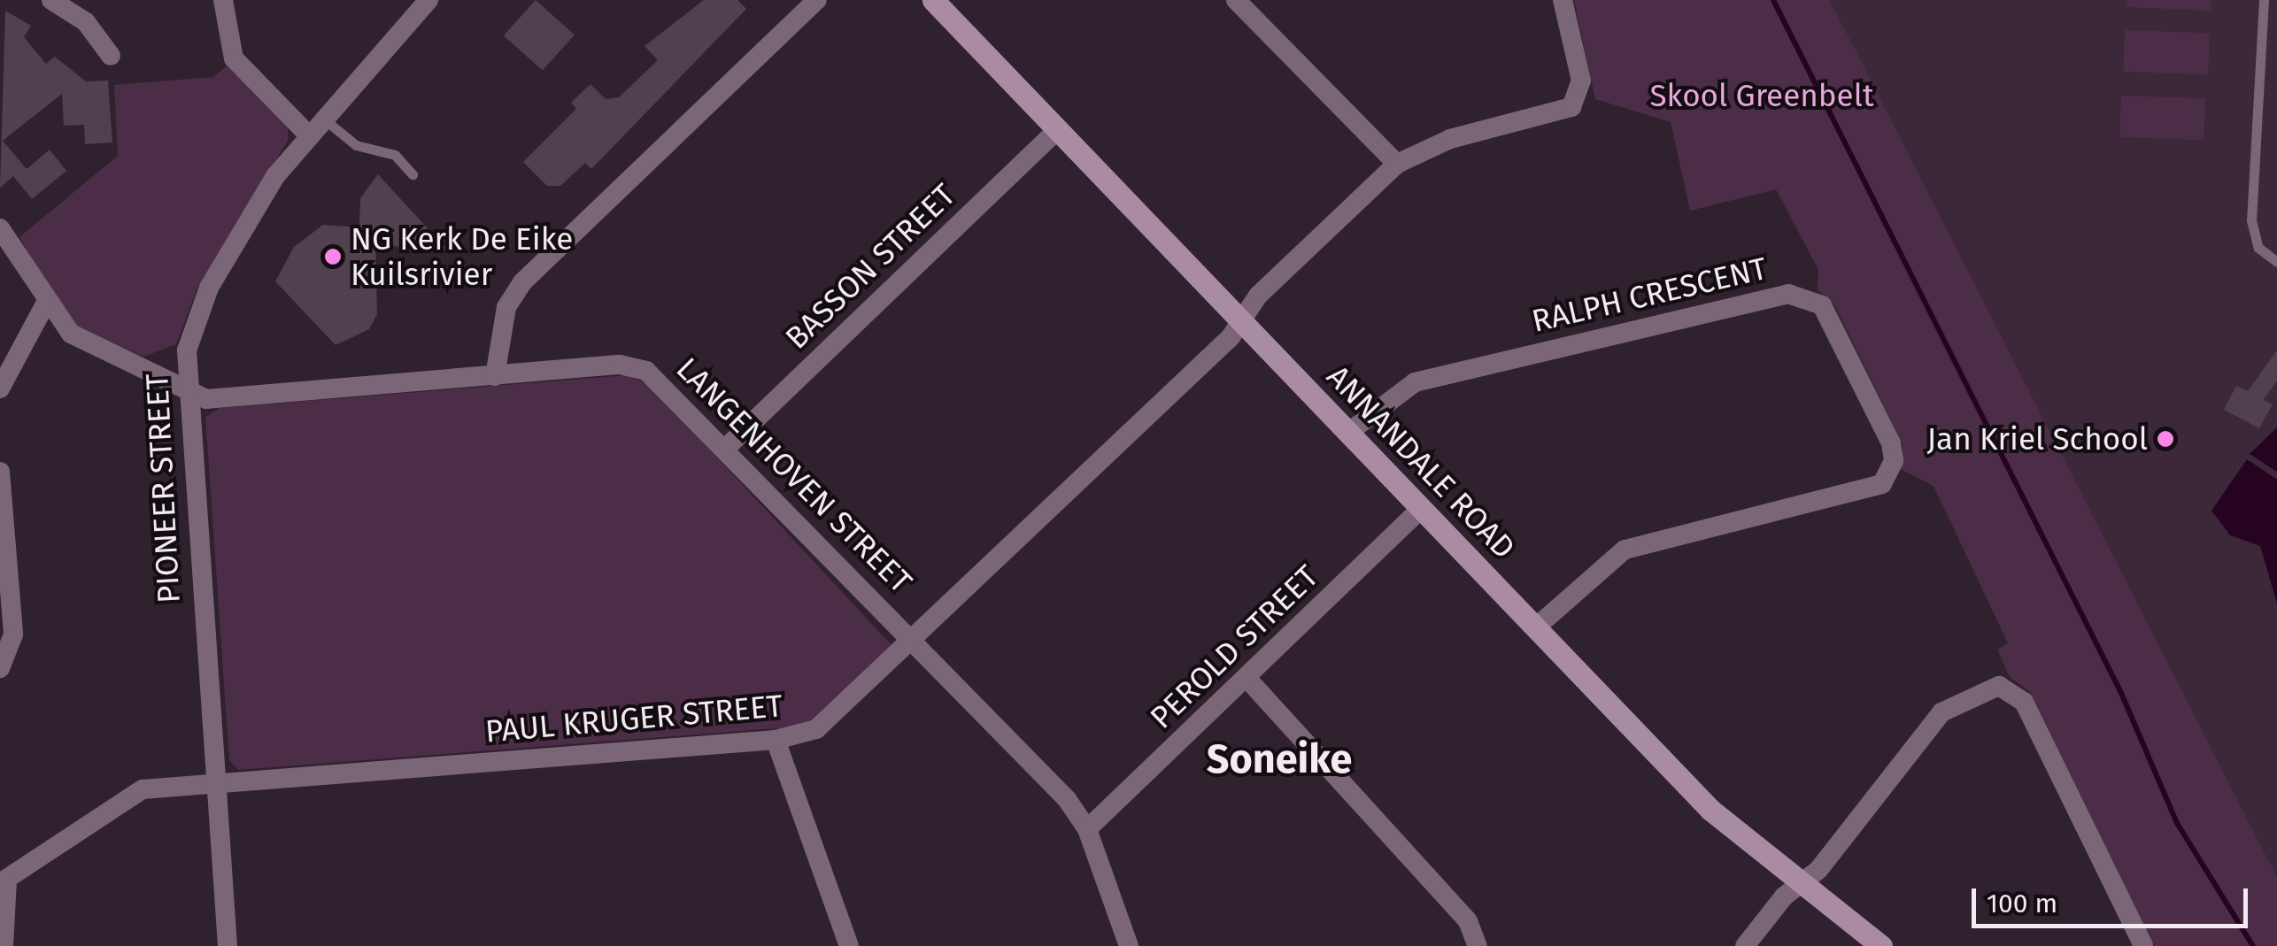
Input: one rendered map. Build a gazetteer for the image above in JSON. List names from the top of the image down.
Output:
{
  "streets": {
    "street": [
      "BASSON STREET",
      "RALPH CRESCENT",
      "ANNANDALE ROAD",
      "LANGENHOVEN STREET",
      "PIONEER STREET",
      "PEROLD STREET",
      "PAUL KRUGER STREET"
    ]
  },
  "crossings": [
    ["BASSON STREET", "ANNANDALE ROAD"],
    ["BASSON STREET", "LANGENHOVEN STREET"],
    ["RALPH CRESCENT", "ANNANDALE ROAD"],
    ["ANNANDALE ROAD", "PEROLD STREET"],
    ["ANNANDALE ROAD", "PAUL KRUGER STREET"],
    ["LANGENHOVEN STREET", "PIONEER STREET"],
    ["LANGENHOVEN STREET", "PEROLD STREET"],
    ["LANGENHOVEN STREET", "PAUL KRUGER STREET"],
    ["PIONEER STREET", "PAUL KRUGER STREET"]
  ],
  "districts": ["Soneike"],
  "parks": ["Skool Greenbelt"],
  "places": ["NG Kerk De Eike Kuilsrivier", "Jan Kriel School"],
  "scale_bar": "100 m"
}
